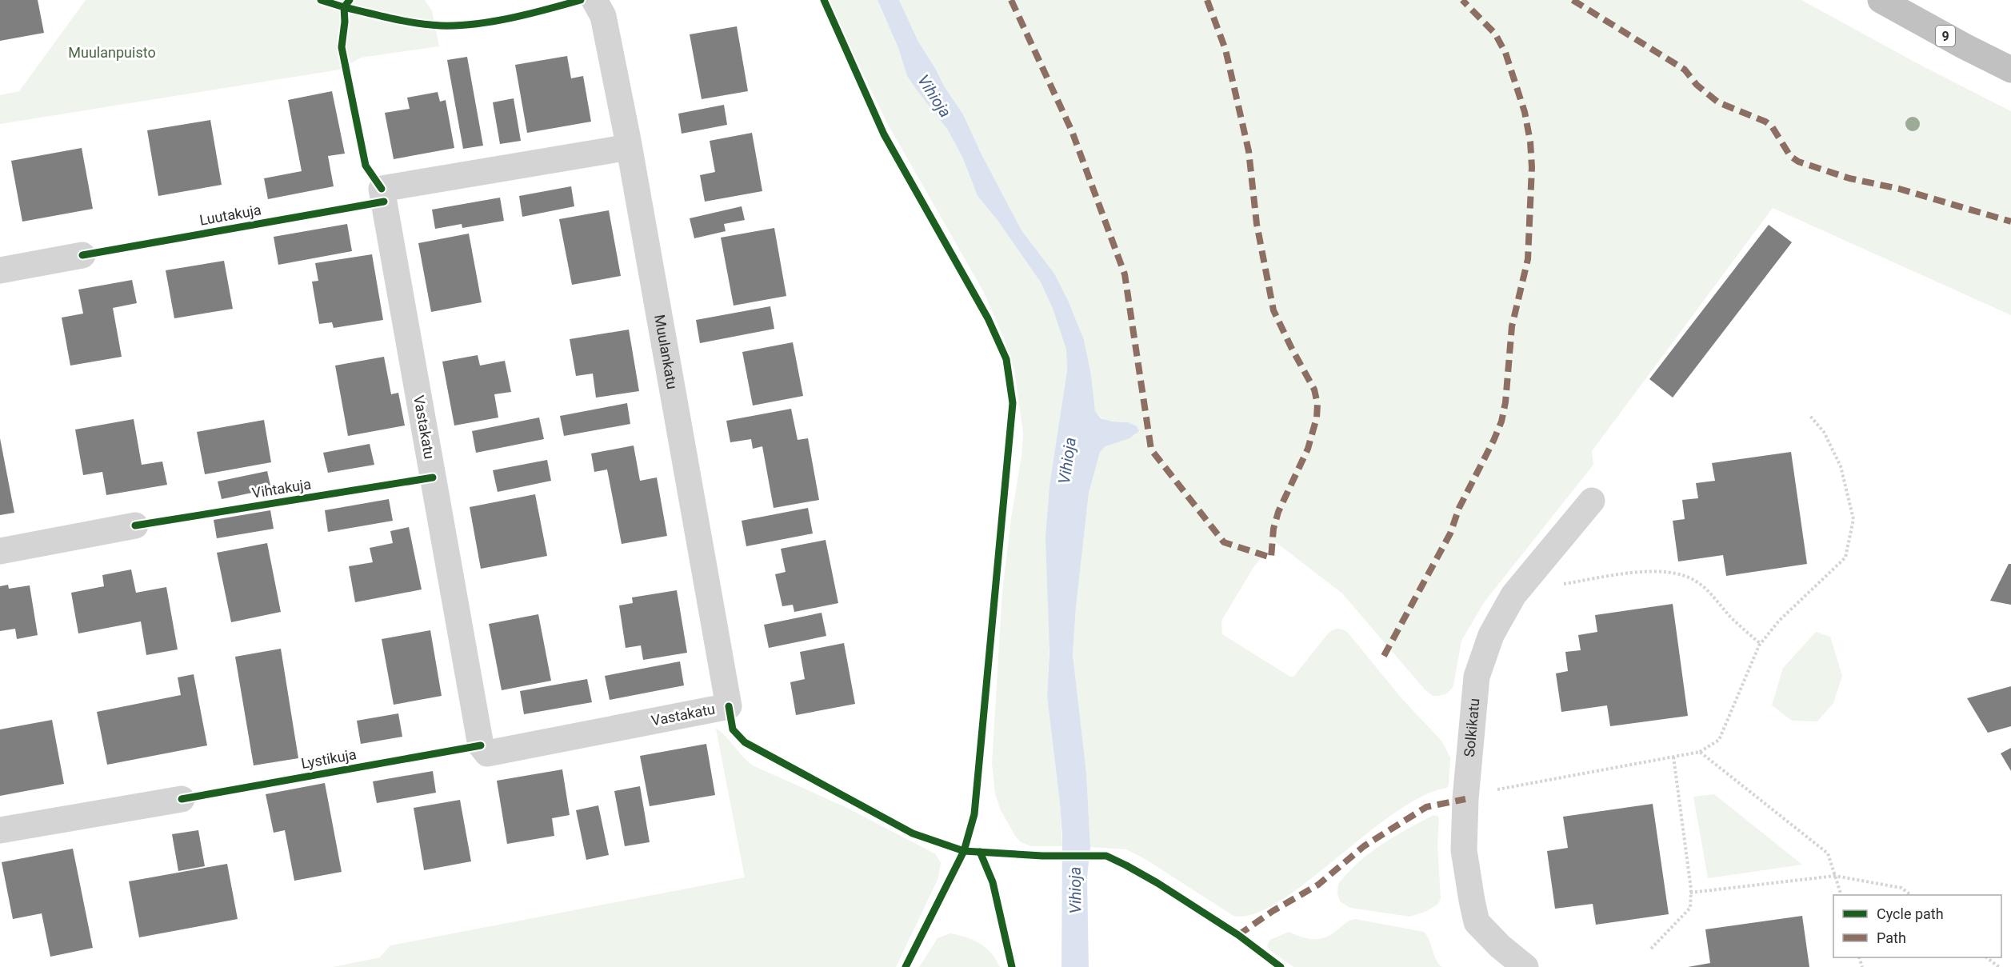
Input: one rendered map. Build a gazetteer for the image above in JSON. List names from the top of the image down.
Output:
{
  "streets": {
    "highway": ["9"],
    "street": ["Muulankatu", "Vastakatu", "Solkikatu"],
    "cycle path": ["Luutakuja", "Vihtakuja", "Lystikuja"]
  },
  "crossings": [
    ["Muulankatu", "Vastakatu"]
  ],
  "water": ["Vihioja"],
  "parks": ["Muulanpuisto"],
  "legend": ["Cycle path", "Path"]
}
